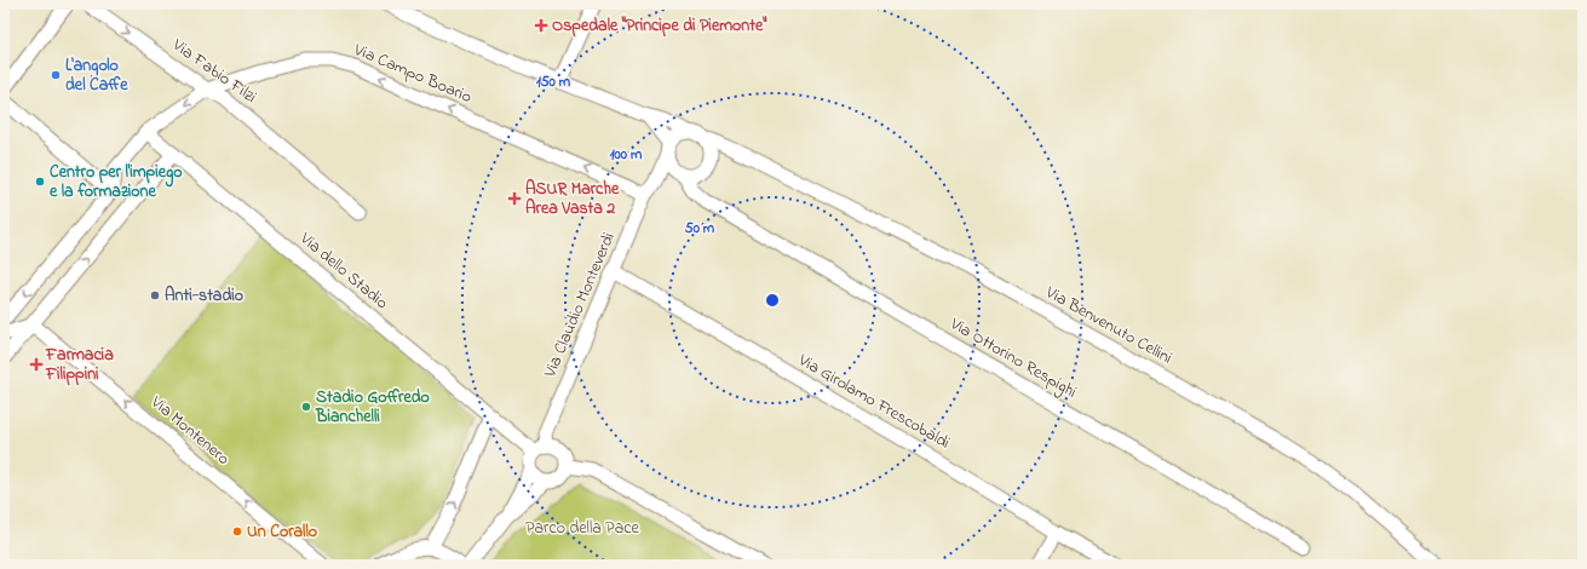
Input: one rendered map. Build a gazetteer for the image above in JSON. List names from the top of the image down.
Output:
{
  "streets": {
    "street": [
      "Via Fabio Filzi",
      "Via Campo Boario",
      "Via dello Stadio",
      "Via Claudio Monteverdi",
      "Via Benvenuto Cellini",
      "Via Ottorino Respighi",
      "Via Girolamo Frescobaldi",
      "Via Montenero"
    ]
  },
  "crossings": [
    ["Via Fabio Filzi", "Via Campo Boario"],
    ["Via Campo Boario", "Via dello Stadio"],
    ["Via Campo Boario", "Via Claudio Monteverdi"],
    ["Via dello Stadio", "Via Claudio Monteverdi"],
    ["Via Claudio Monteverdi", "Via Benvenuto Cellini"],
    ["Via Claudio Monteverdi", "Via Ottorino Respighi"],
    ["Via Claudio Monteverdi", "Via Girolamo Frescobaldi"],
    ["Via Benvenuto Cellini", "Via Ottorino Respighi"]
  ],
  "one_way": ["Via Fabio Filzi", "Via Montenero"],
  "parks": ["Parco della Pace"],
  "places": {
    "health": ["Ospedale \"Principe di Piemonte\"", "ASUR Marche Area Vasta 2", "Farmacia Filippini"],
    "other": [
      "L'angolo del Caffe",
      "Centro per l'impiego e la formazione",
      "Anti-stadio",
      "Stadio Goffredo Bianchelli",
      "Un Corallo"
    ]
  },
  "rings": ["150 m", "100 m", "50 m"]
}
